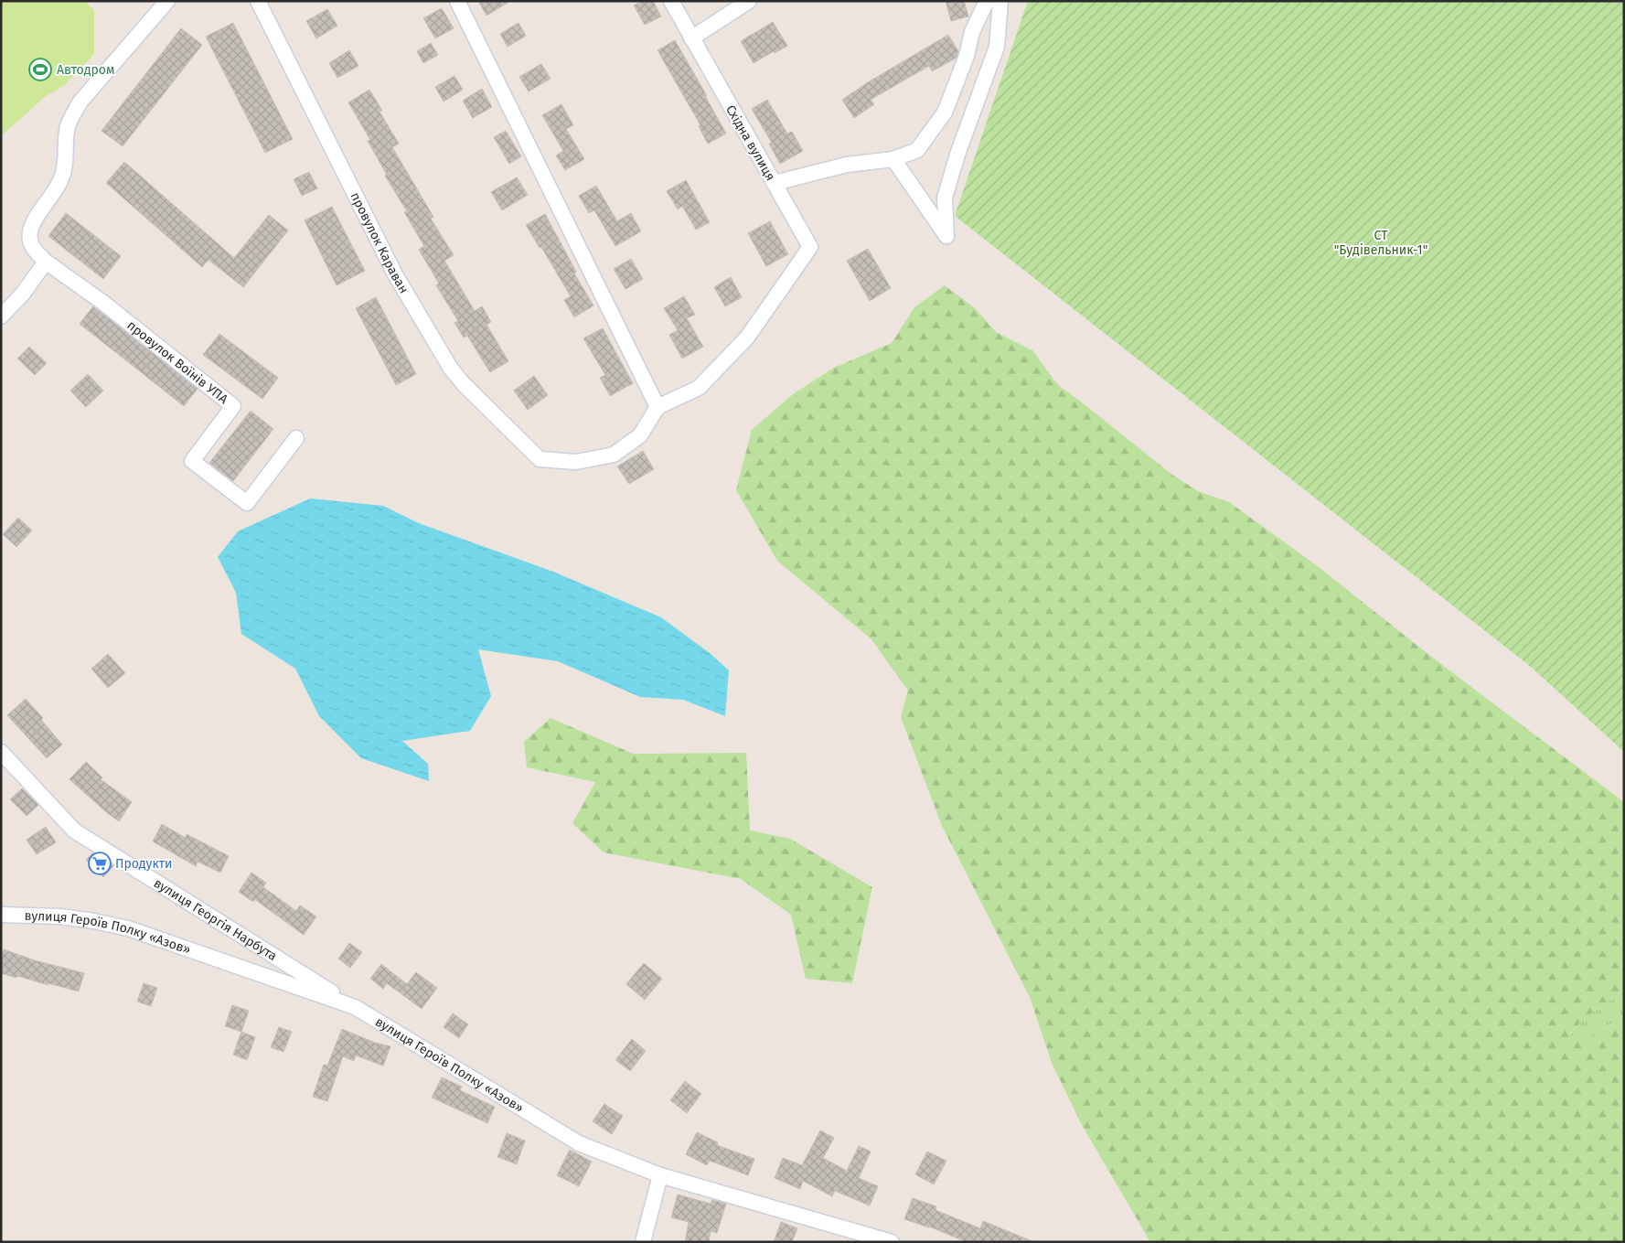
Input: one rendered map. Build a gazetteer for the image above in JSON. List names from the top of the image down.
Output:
{
  "streets": {
    "street": [
      "Східна вулиця",
      "провулок Караван",
      "провулок Воїнів УПА",
      "вулиця Георгія Нарбута",
      "вулиця Героїв Полку «Азов»"
    ]
  },
  "crossings": [
    ["Східна вулиця", "провулок Караван"],
    ["вулиця Георгія Нарбута", "вулиця Героїв Полку «Азов»"]
  ],
  "parks": ["СТ \"Будівельник-1\""],
  "places": {
    "sports": ["Автодром"],
    "supermarket": ["Продукти"]
  }
}
